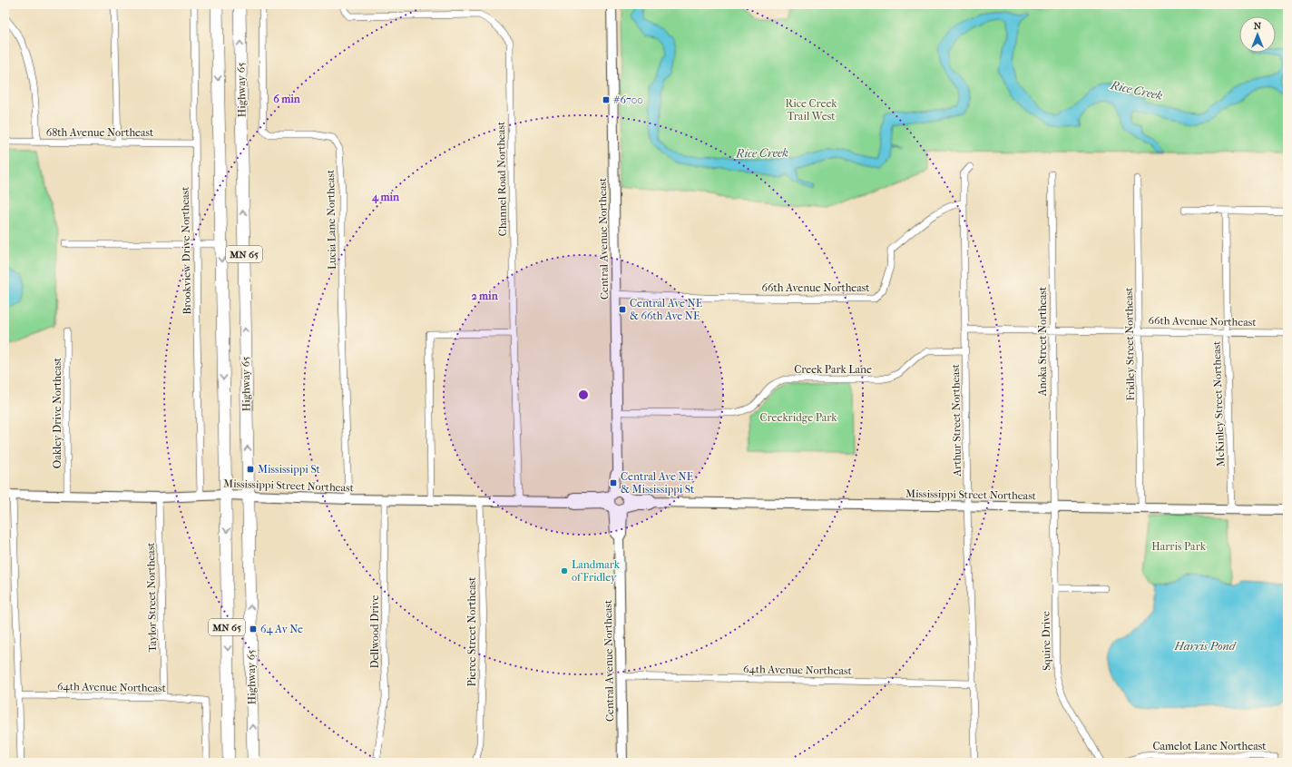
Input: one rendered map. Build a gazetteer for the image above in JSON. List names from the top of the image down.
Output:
{
  "streets": {
    "highway": ["Highway 65", "MN 65"],
    "street": [
      "68th Avenue Northeast",
      "Channel Road Northeast",
      "Lucia Lane Northeast",
      "Central Avenue Northeast",
      "Brookview Drive Northeast",
      "66th Avenue Northeast",
      "Anoka Street Northeast",
      "Fridley Street Northeast",
      "Creek Park Lane",
      "McKinley Street Northeast",
      "Oakley Drive Northeast",
      "Arthur Street Northeast",
      "Mississippi Street Northeast",
      "Taylor Street Northeast",
      "Dellwood Drive",
      "Pierce Street Northeast",
      "Squire Drive",
      "64th Avenue Northeast",
      "Camelot Lane Northeast"
    ]
  },
  "crossings": [
    ["Highway 65", "Mississippi Street Northeast"],
    ["68th Avenue Northeast", "Brookview Drive Northeast"],
    ["Channel Road Northeast", "Mississippi Street Northeast"],
    ["Lucia Lane Northeast", "Mississippi Street Northeast"],
    ["Central Avenue Northeast", "66th Avenue Northeast"],
    ["Central Avenue Northeast", "Creek Park Lane"],
    ["Central Avenue Northeast", "Mississippi Street Northeast"],
    ["Central Avenue Northeast", "64th Avenue Northeast"],
    ["Brookview Drive Northeast", "Mississippi Street Northeast"],
    ["66th Avenue Northeast", "Anoka Street Northeast"],
    ["66th Avenue Northeast", "Fridley Street Northeast"],
    ["66th Avenue Northeast", "McKinley Street Northeast"],
    ["66th Avenue Northeast", "Arthur Street Northeast"],
    ["Anoka Street Northeast", "Mississippi Street Northeast"],
    ["Anoka Street Northeast", "Squire Drive"],
    ["Fridley Street Northeast", "Mississippi Street Northeast"],
    ["Creek Park Lane", "Arthur Street Northeast"],
    ["McKinley Street Northeast", "Mississippi Street Northeast"],
    ["Oakley Drive Northeast", "Mississippi Street Northeast"],
    ["Arthur Street Northeast", "Mississippi Street Northeast"],
    ["Arthur Street Northeast", "64th Avenue Northeast"],
    ["Mississippi Street Northeast", "Taylor Street Northeast"],
    ["Mississippi Street Northeast", "Dellwood Drive"],
    ["Mississippi Street Northeast", "Pierce Street Northeast"],
    ["Mississippi Street Northeast", "Squire Drive"],
    ["Taylor Street Northeast", "64th Avenue Northeast"]
  ],
  "water": ["Rice Creek", "Harris Pond"],
  "parks": ["Rice Creek Trail West", "Creekridge Park", "Harris Park"],
  "places": {
    "transit": [
      "#6700",
      "Central Ave NE & 66th Ave NE",
      "Mississippi St",
      "Central Ave NE & Mississippi St",
      "64 Av Ne"
    ],
    "other": ["Landmark of Fridley"]
  },
  "north": "top",
  "rings": ["6 min", "4 min", "2 min"]
}
